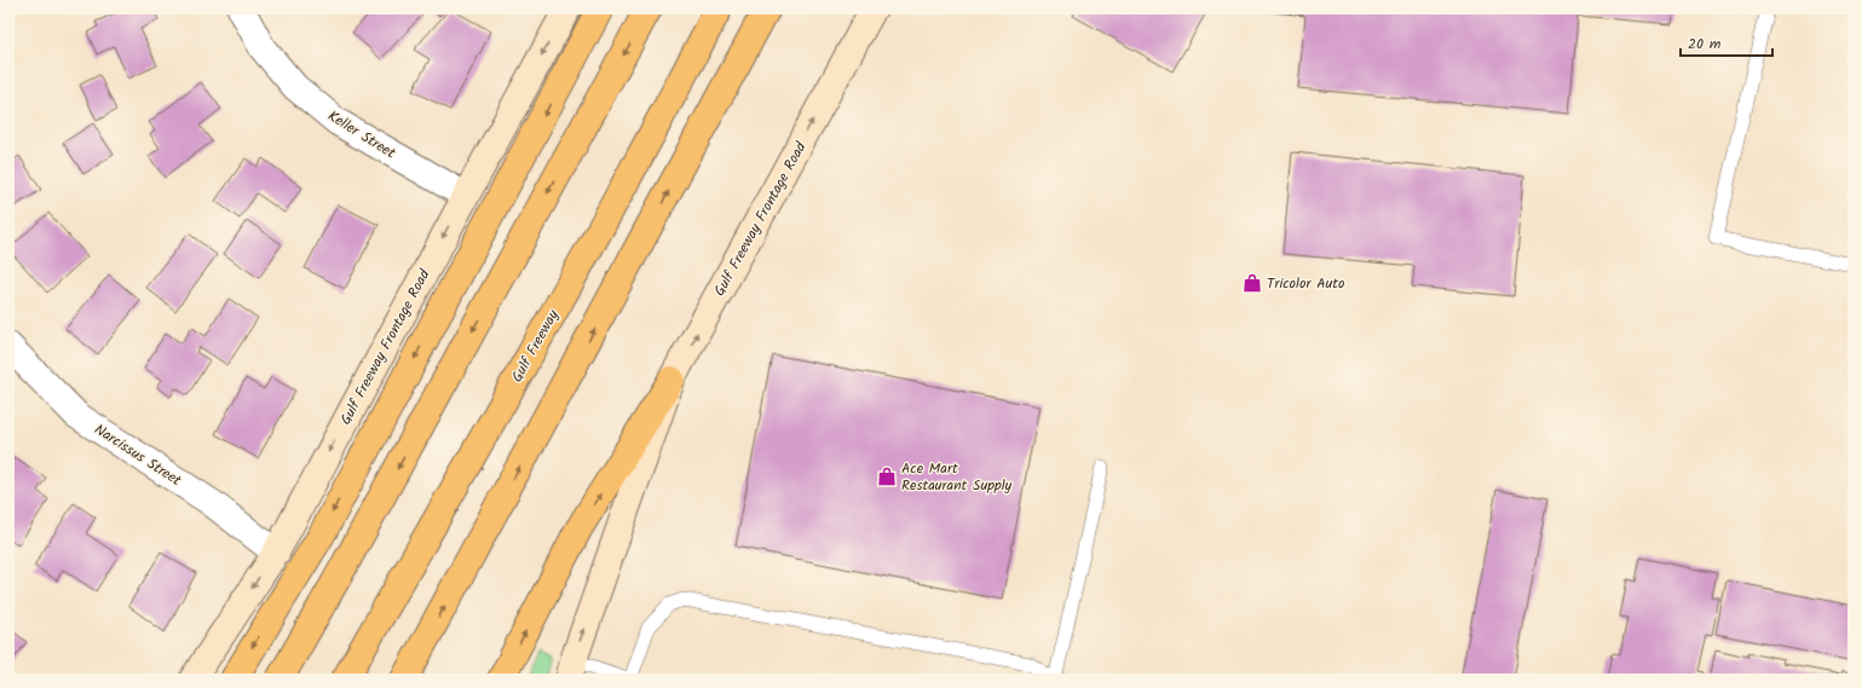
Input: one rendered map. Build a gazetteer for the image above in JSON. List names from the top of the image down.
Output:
{
  "streets": {
    "highway": ["Gulf Freeway"],
    "main road": ["Gulf Freeway Frontage Road"],
    "street": ["Keller Street", "Narcissus Street"]
  },
  "crossings": [
    ["Keller Street", "Gulf Freeway Frontage Road"],
    ["Gulf Freeway Frontage Road", "Narcissus Street"]
  ],
  "places": {
    "shop": ["Tricolor Auto", "Ace Mart Restaurant Supply"]
  },
  "scale_bar": "20 m"
}
